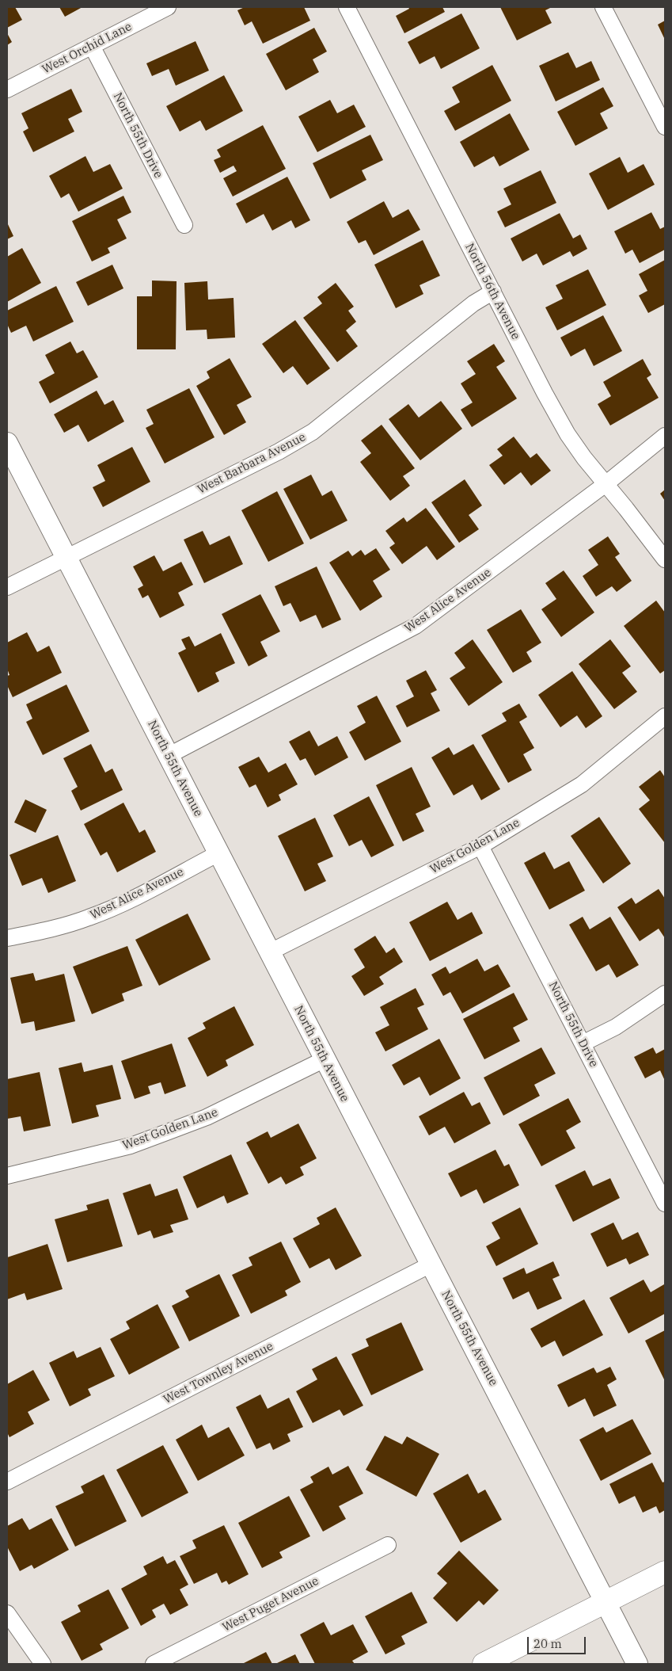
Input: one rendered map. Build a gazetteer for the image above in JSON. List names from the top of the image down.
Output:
{
  "streets": {
    "street": [
      "West Orchid Lane",
      "North 55th Drive",
      "North 56th Avenue",
      "West Barbara Avenue",
      "West Alice Avenue",
      "North 55th Avenue",
      "West Golden Lane",
      "West Townley Avenue",
      "West Puget Avenue"
    ]
  },
  "crossings": [
    ["West Orchid Lane", "North 55th Drive"],
    ["North 55th Drive", "West Golden Lane"],
    ["North 56th Avenue", "West Barbara Avenue"],
    ["North 56th Avenue", "West Alice Avenue"],
    ["West Barbara Avenue", "North 55th Avenue"],
    ["West Alice Avenue", "North 55th Avenue"],
    ["North 55th Avenue", "West Golden Lane"],
    ["North 55th Avenue", "West Townley Avenue"]
  ],
  "scale_bar": "20 m"
}
